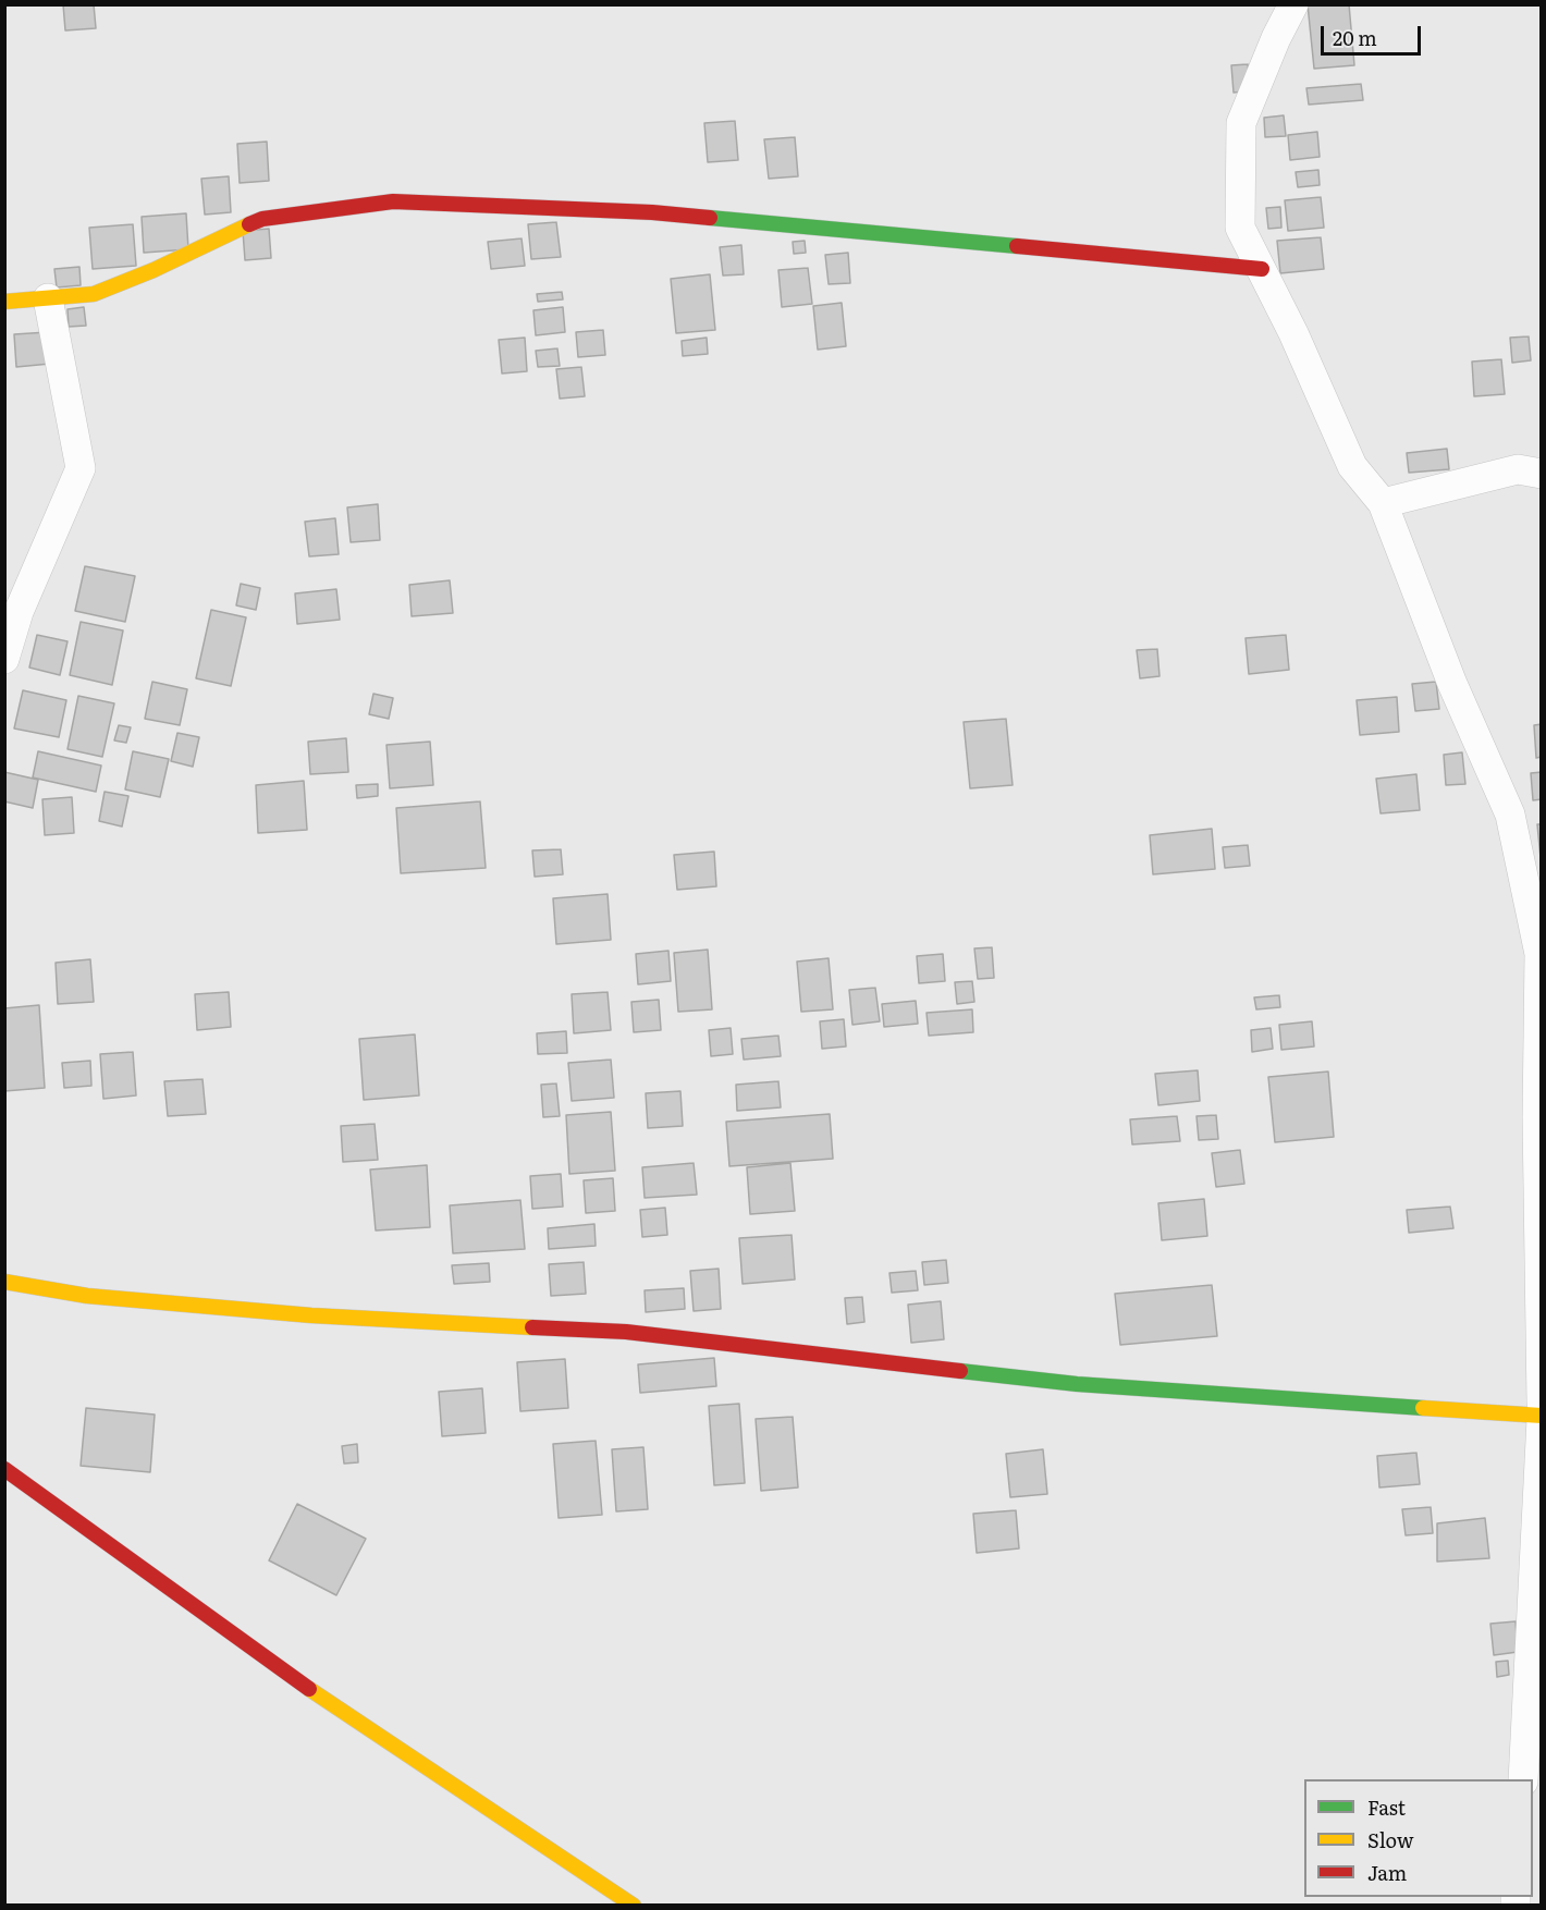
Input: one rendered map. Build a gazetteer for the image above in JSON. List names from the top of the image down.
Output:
{
  "legend": ["Fast", "Slow", "Jam"],
  "scale_bar": "20 m"
}
